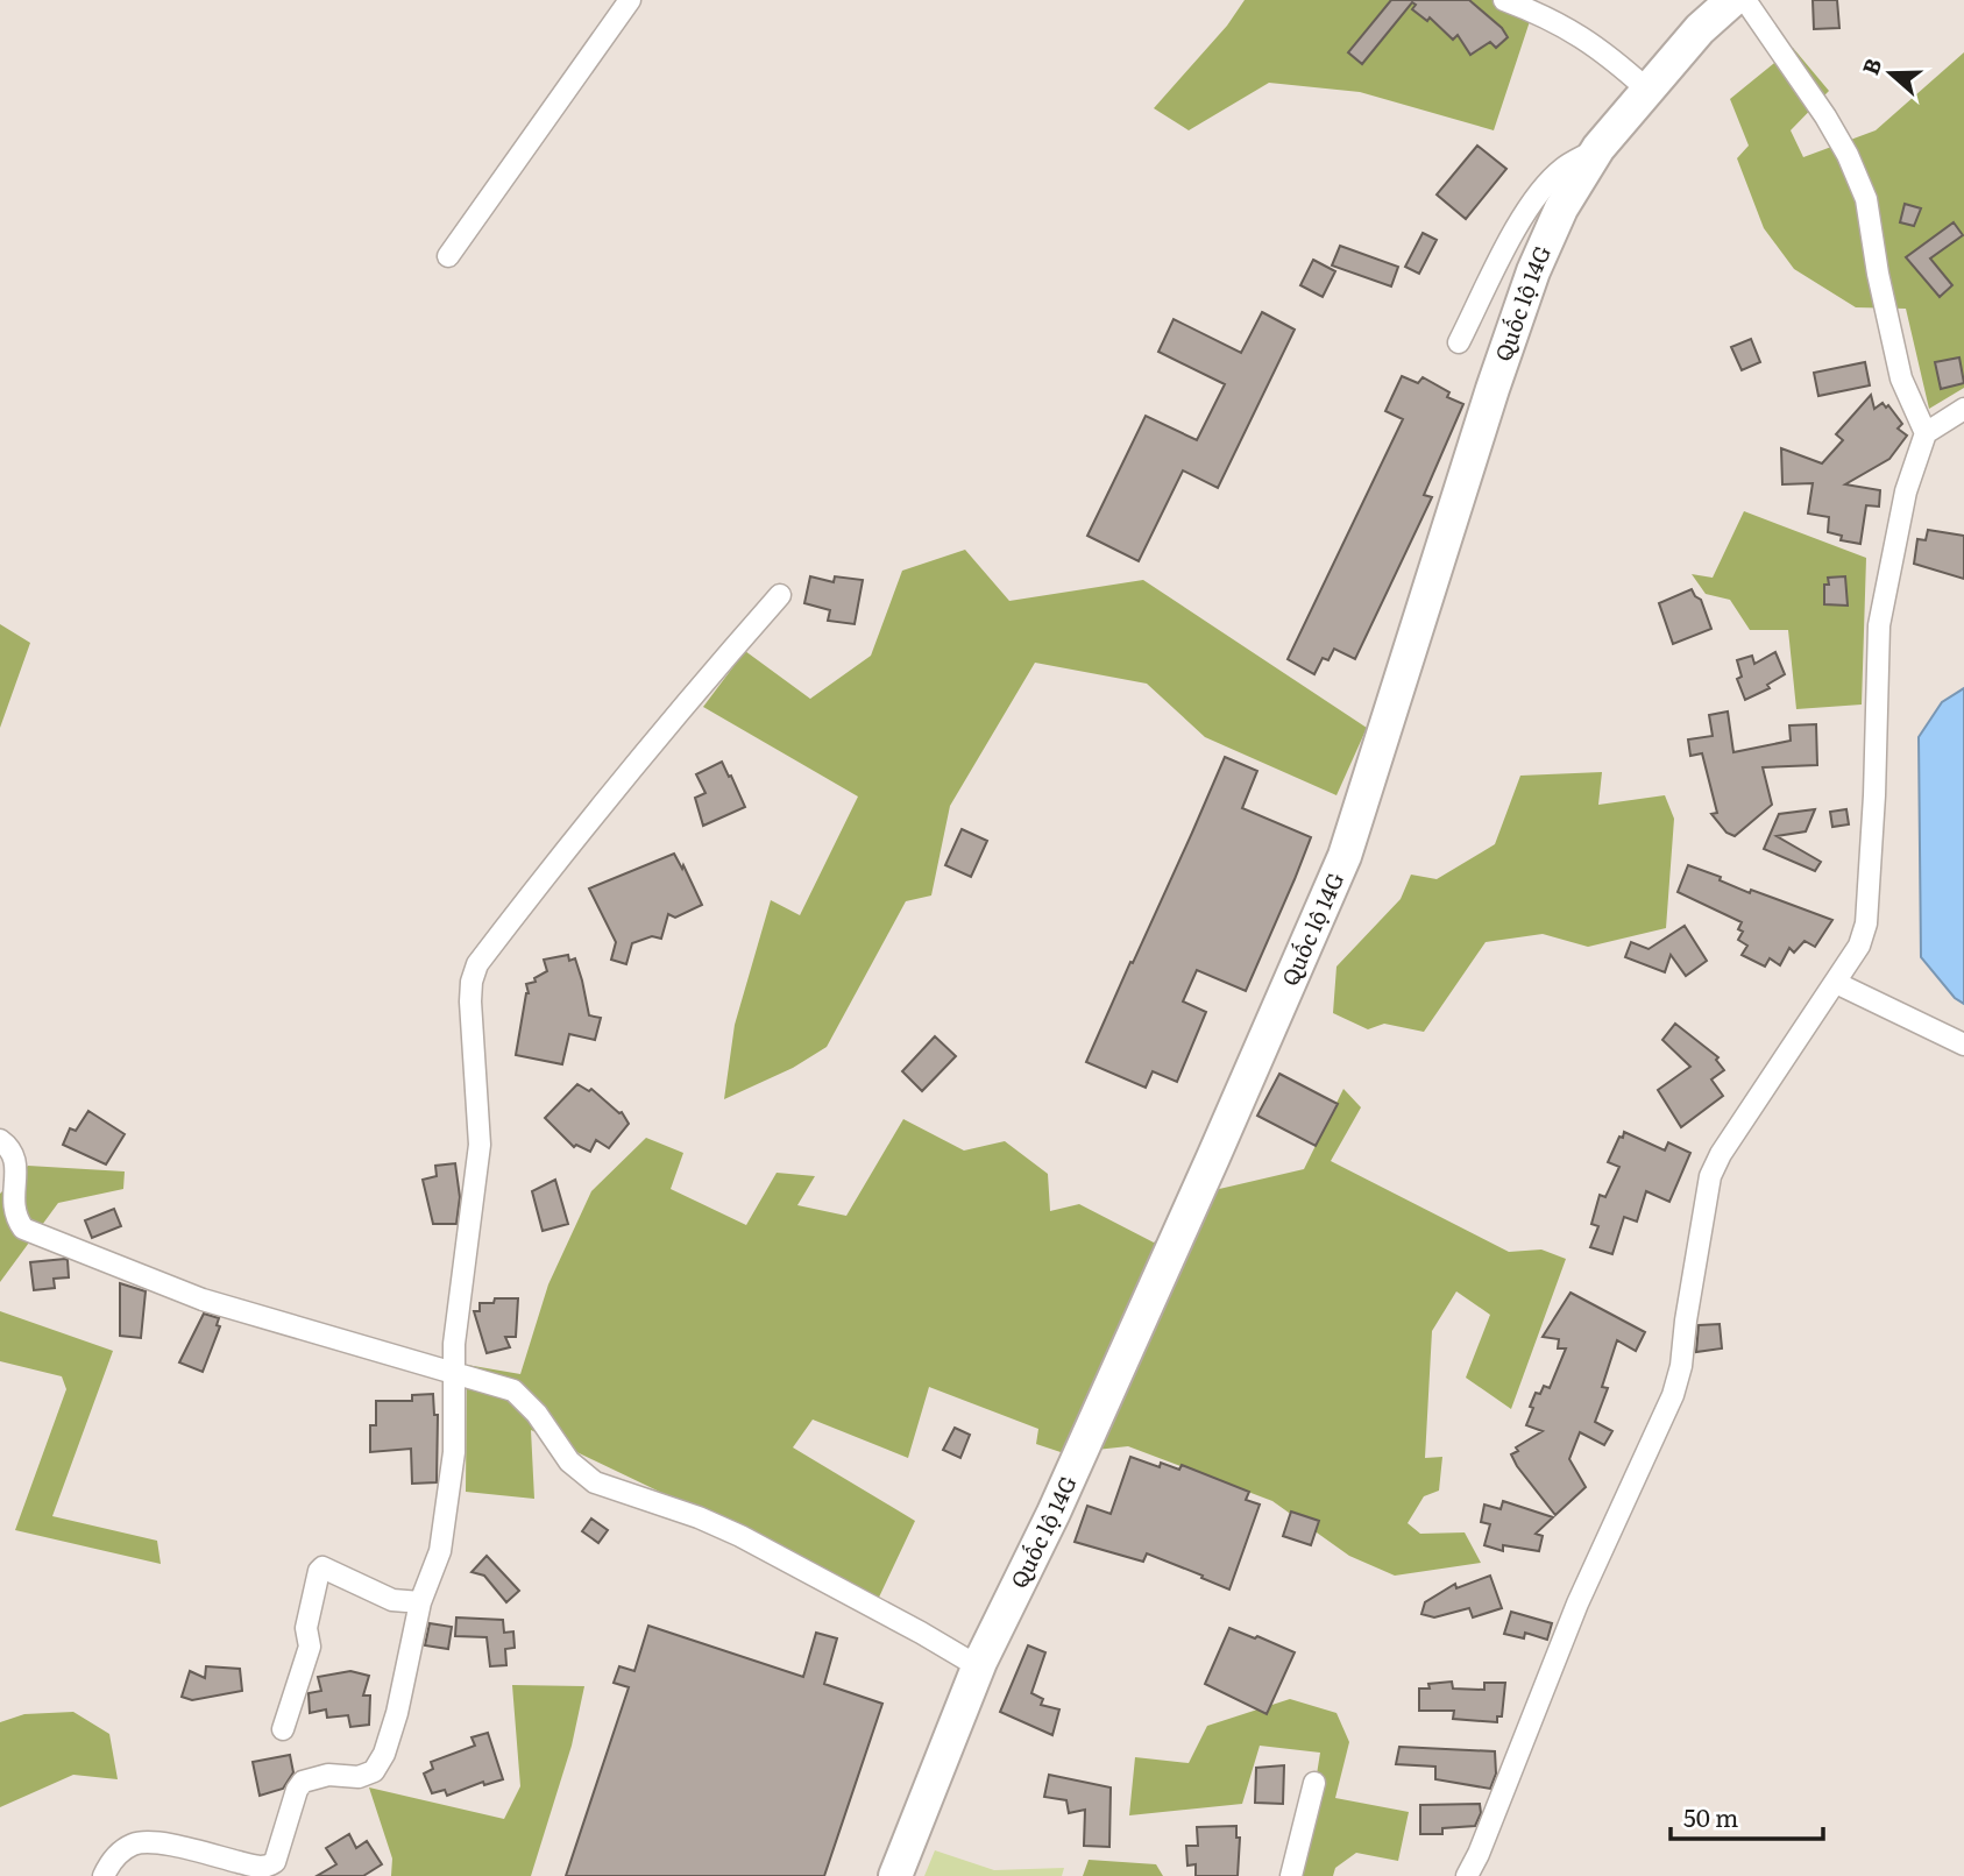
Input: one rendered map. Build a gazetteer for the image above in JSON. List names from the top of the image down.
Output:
{
  "streets": {
    "main road": ["Quốc lộ 14G"]
  },
  "scale_bar": "50 m",
  "north": "left"
}
